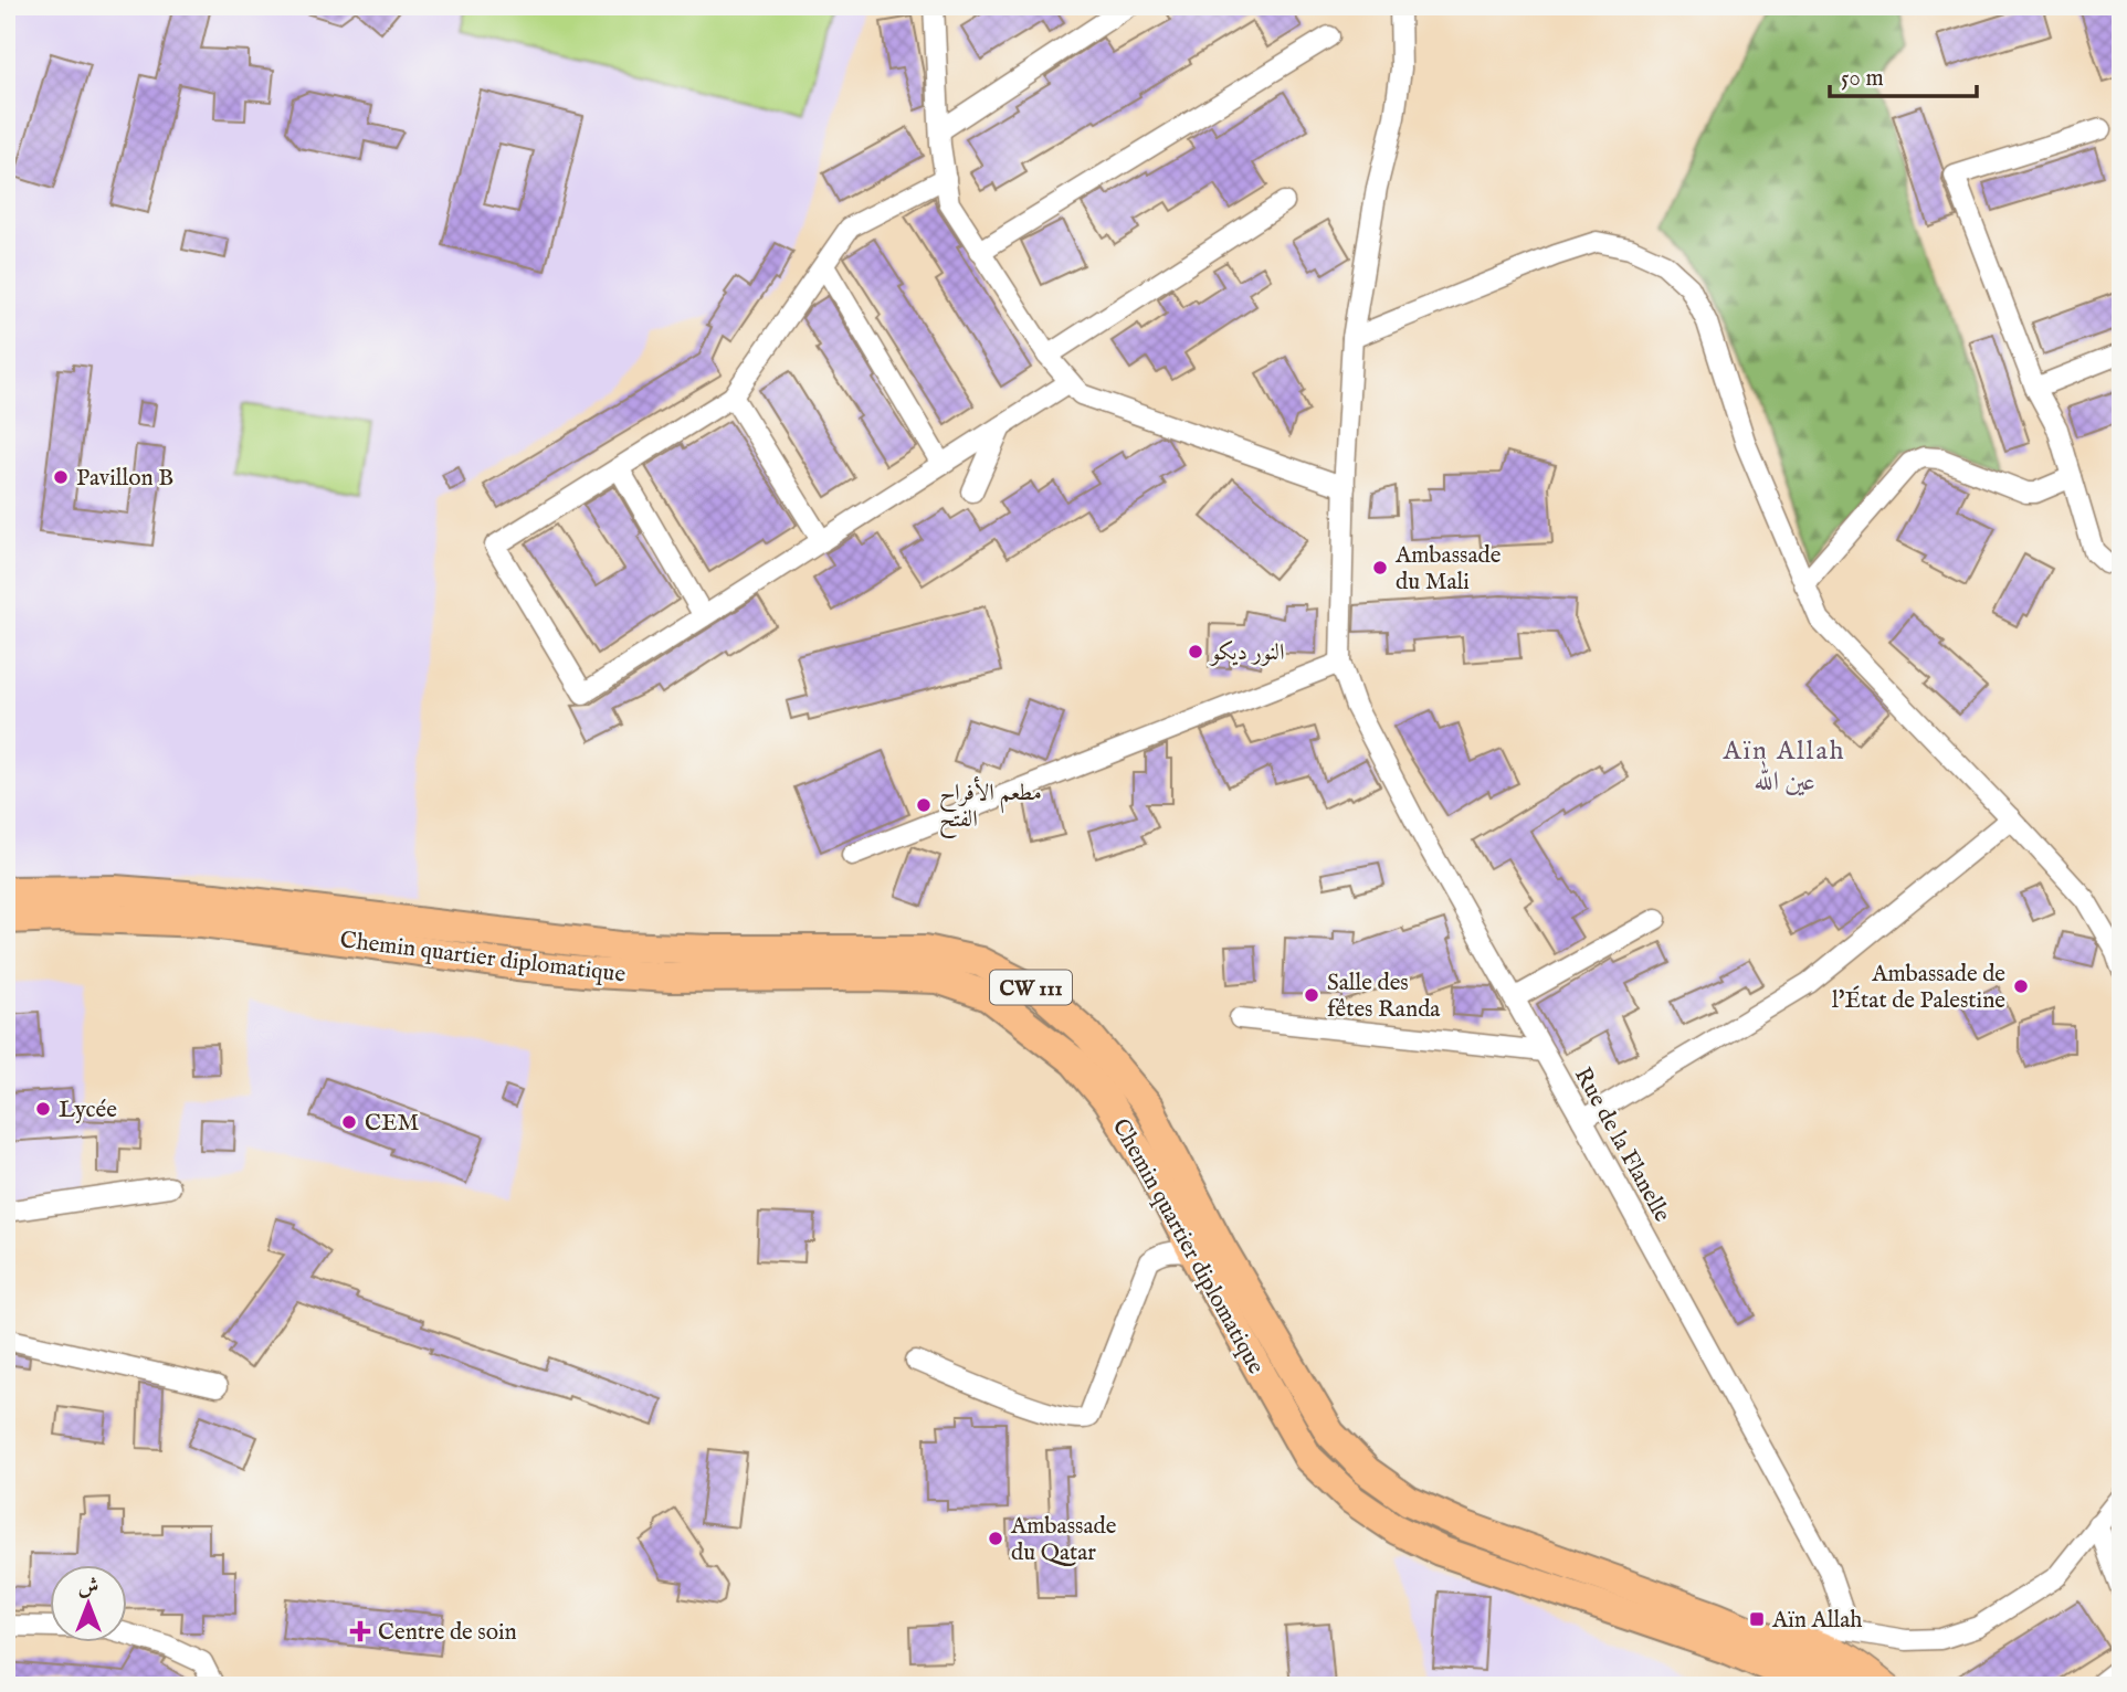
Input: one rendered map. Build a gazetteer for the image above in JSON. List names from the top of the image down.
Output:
{
  "streets": {
    "highway": ["Chemin quartier diplomatique", "CW 111"],
    "street": ["Rue de la Flanelle"]
  },
  "crossings": [
    ["Chemin quartier diplomatique", "CW 111"]
  ],
  "districts": ["Aïn Allah عين الله"],
  "places": {
    "other": [
      "Pavillon B",
      "Ambassade du Mali",
      "النور ديكو",
      "مطعم الأفراح الفتح",
      "Ambassade de l'État de Palestine",
      "Salle des fêtes Randa",
      "Lycée",
      "CEM",
      "Ambassade du Qatar"
    ],
    "transit": ["Aïn Allah"],
    "health": ["Centre de soin"]
  },
  "scale_bar": "50 m",
  "north": "top"
}
